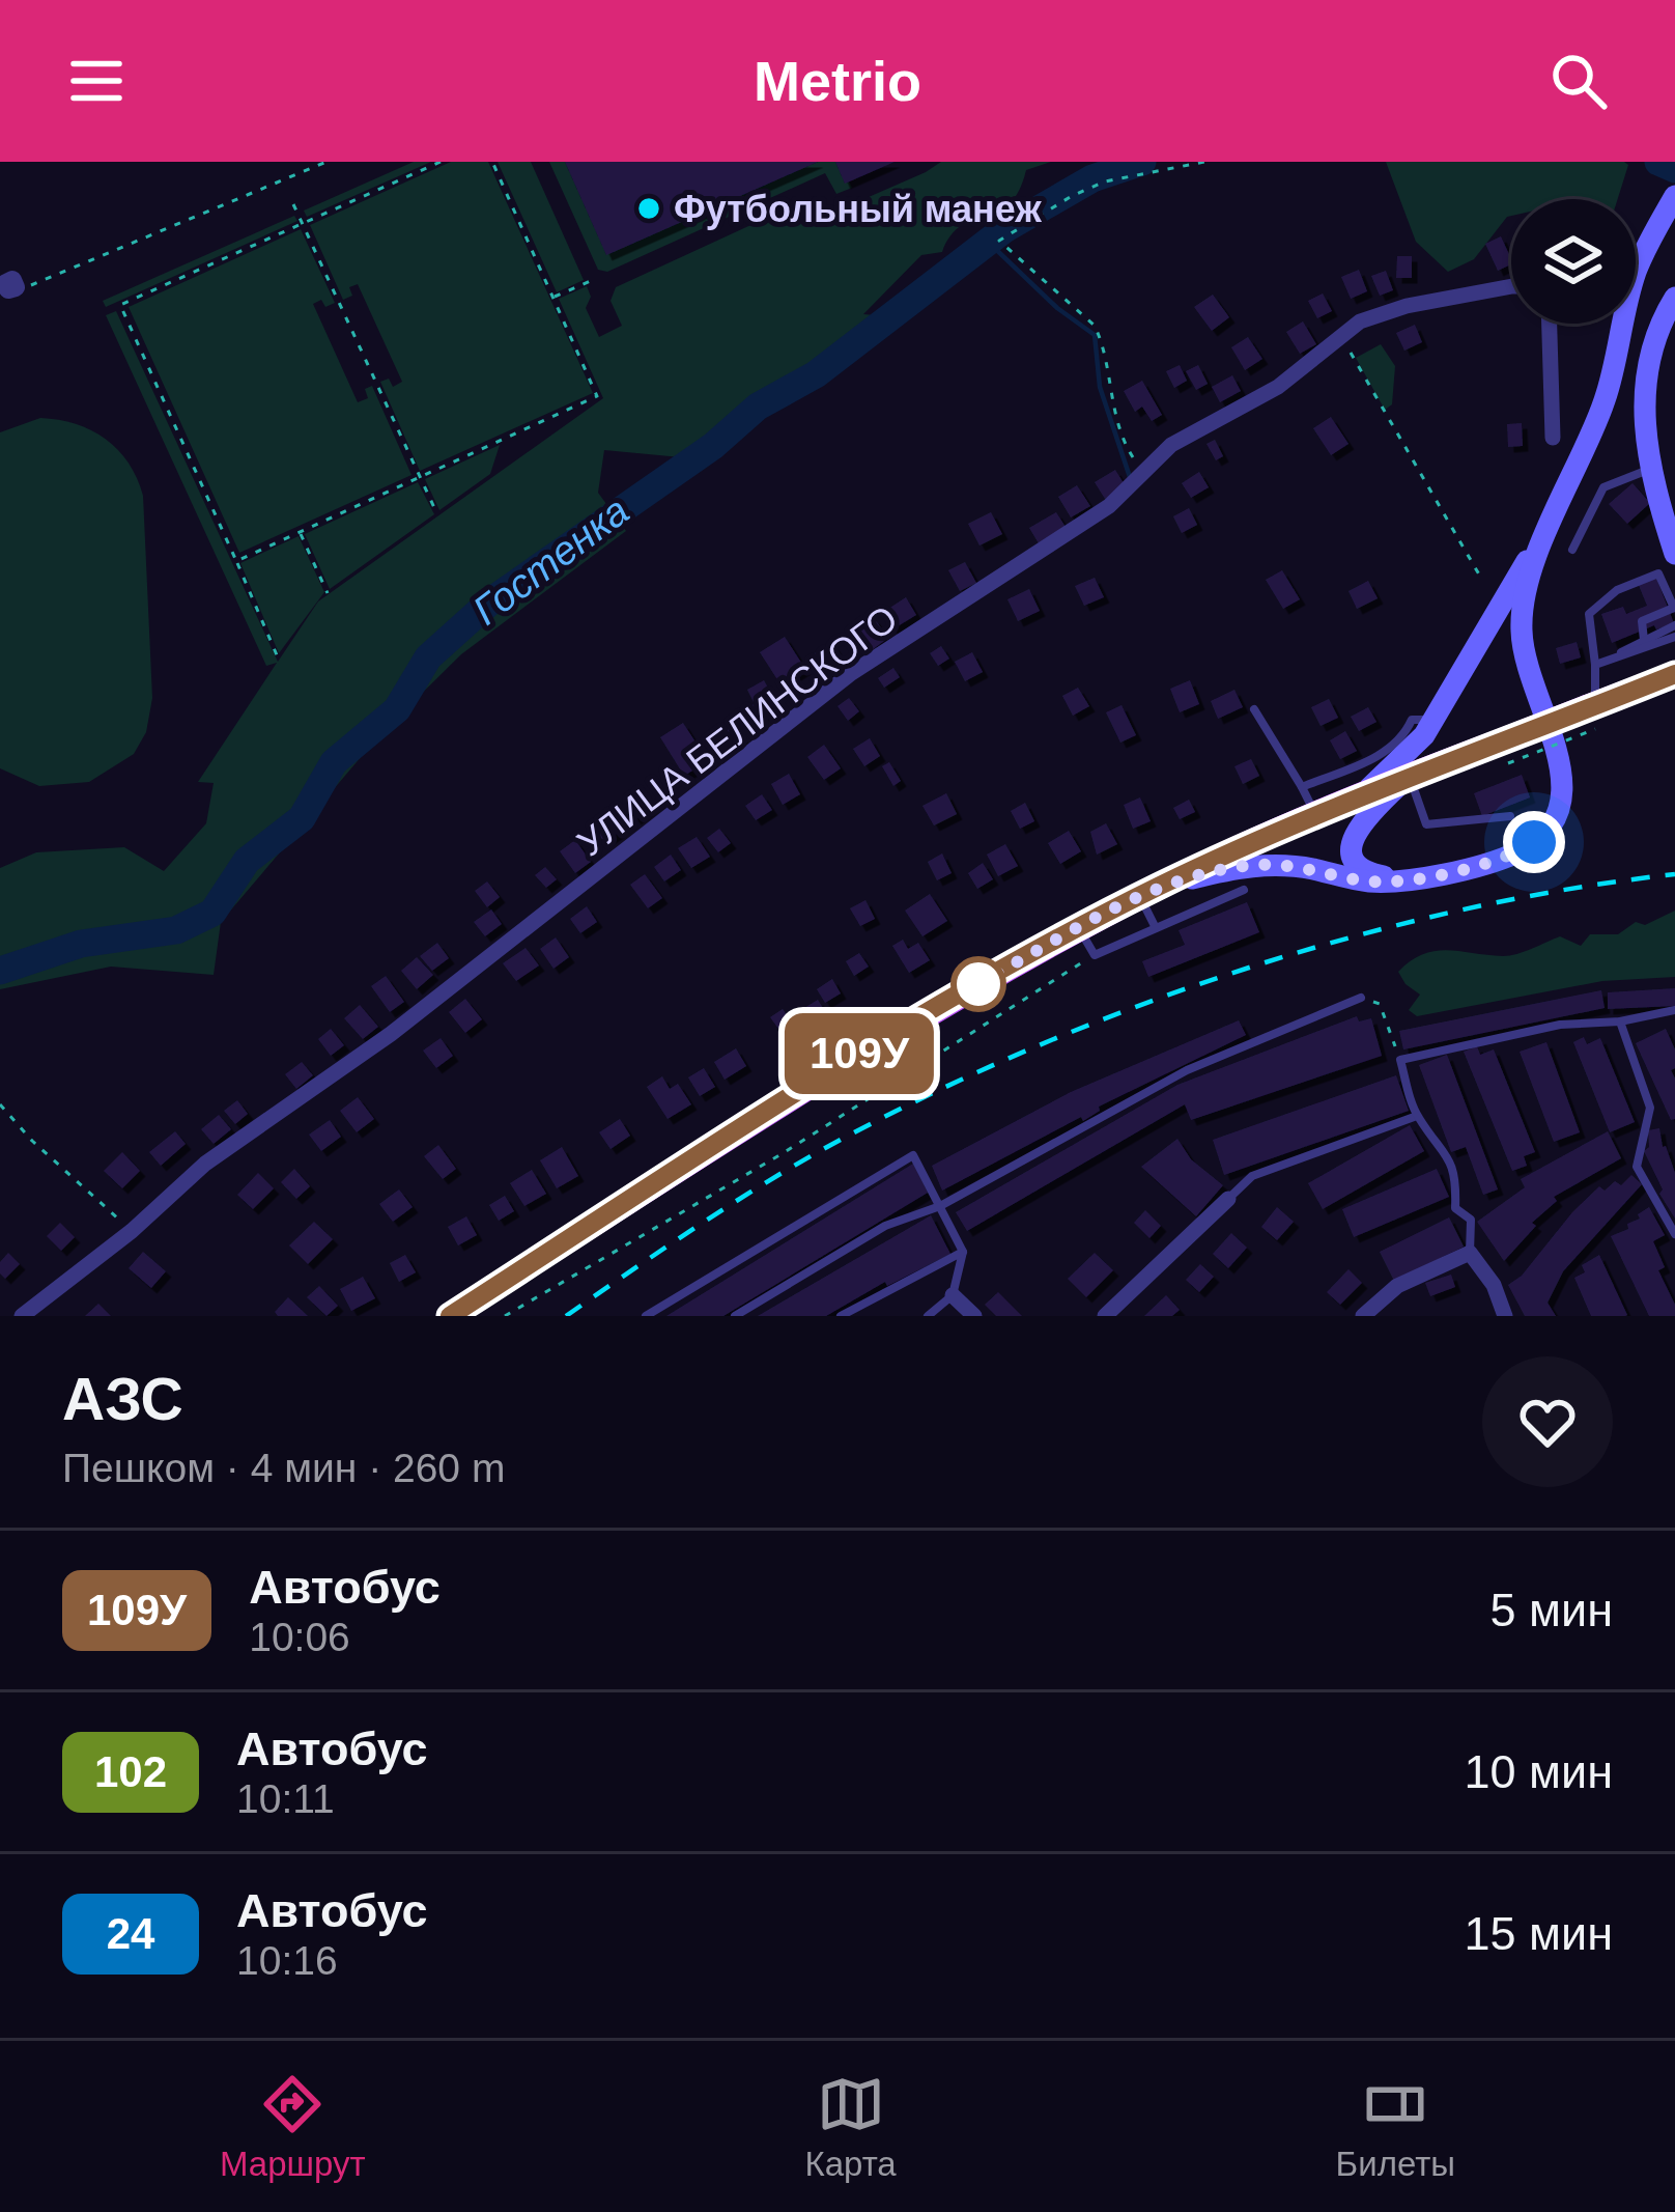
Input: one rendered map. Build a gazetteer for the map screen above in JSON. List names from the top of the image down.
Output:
{
  "streets": {
    "street": ["УЛИЦА БЕЛИНСКОГО"]
  },
  "water": ["Гостенка"],
  "places": ["Футбольный манеж"],
  "lines": ["bus line 109У"],
  "page": {
    "header": "Metrio",
    "on_map": "109У",
    "heading": ["АЗС", "Пешком · 4 мин · 260 m"],
    "list": [
      {
        "mark": "109У",
        "name": "Автобус",
        "note": "10:06",
        "value": "5 мин"
      },
      {
        "mark": "102",
        "name": "Автобус",
        "note": "10:11",
        "value": "10 мин"
      },
      {
        "mark": "24",
        "name": "Автобус",
        "note": "10:16",
        "value": "15 мин"
      }
    ],
    "tabs": ["Маршрут", "Карта", "Билеты"]
  }
}
